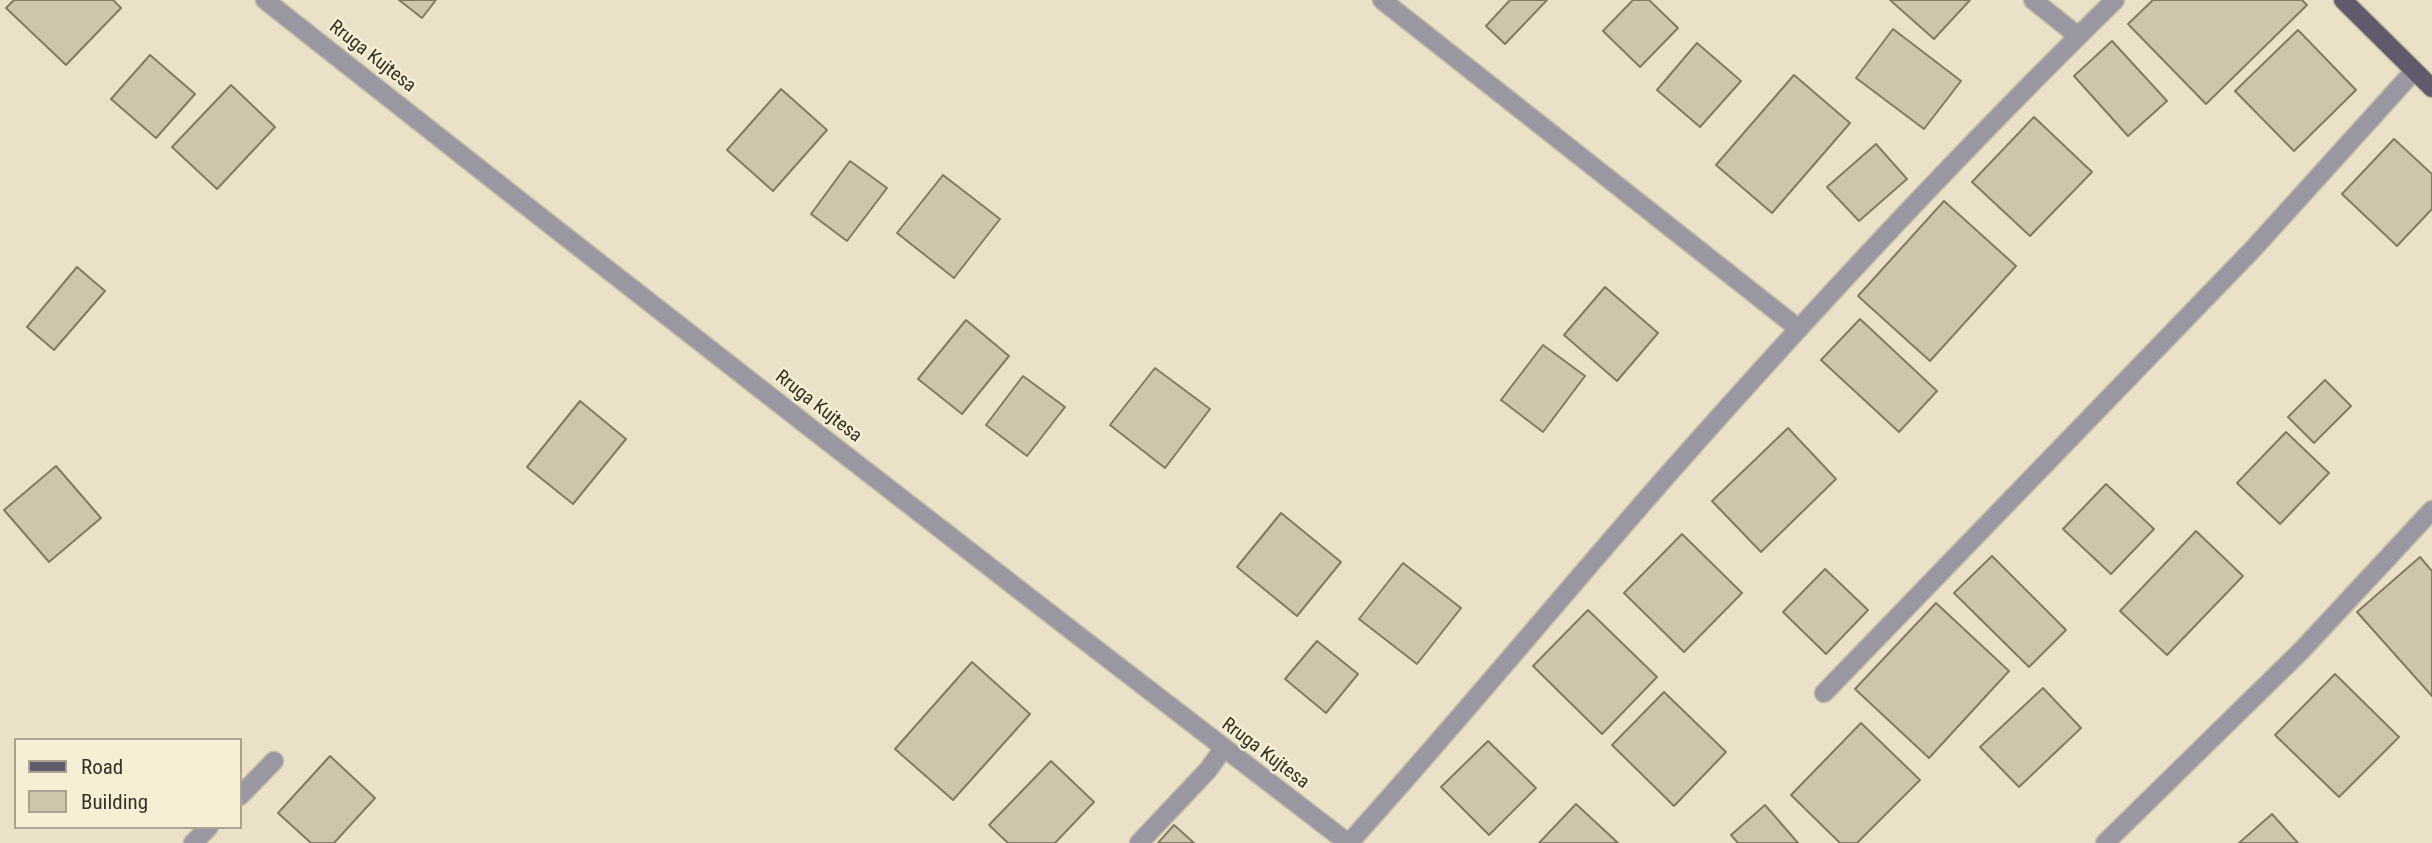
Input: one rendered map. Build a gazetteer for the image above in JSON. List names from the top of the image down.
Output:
{
  "streets": {
    "street": ["Rruga Kujtesa"]
  },
  "legend": ["Road", "Building"]
}
